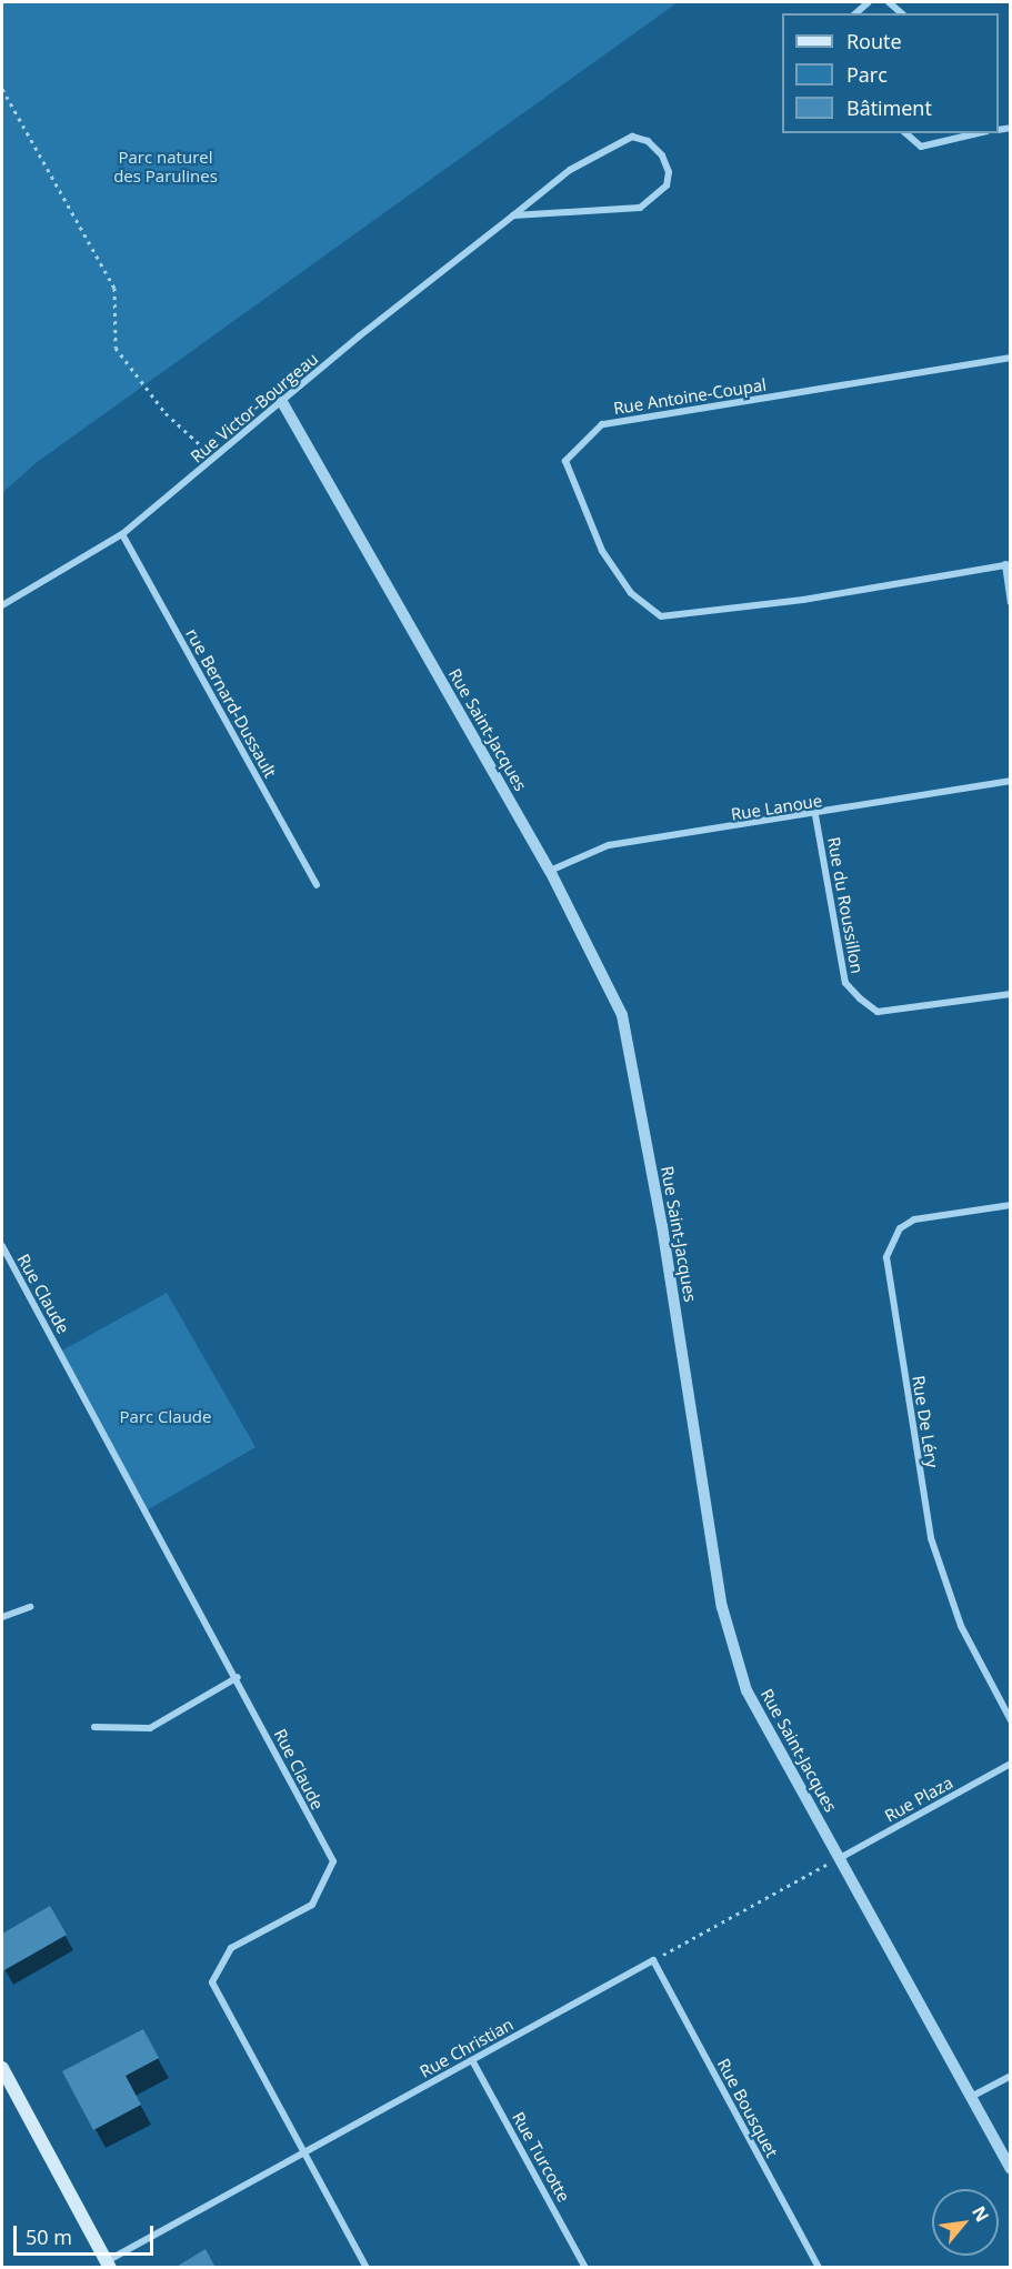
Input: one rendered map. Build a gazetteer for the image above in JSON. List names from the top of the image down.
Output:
{
  "streets": {
    "street": [
      "Rue Antoine-Coupal",
      "Rue Victor-Bourgeau",
      "rue Bernard-Dussault",
      "Rue Saint-Jacques",
      "Rue Lanoue",
      "Rue du Roussillon",
      "Rue Claude",
      "Rue De Léry",
      "Rue Plaza",
      "Rue Christian",
      "Rue Bousquet",
      "Rue Turcotte"
    ]
  },
  "crossings": [
    ["Rue Victor-Bourgeau", "rue Bernard-Dussault"],
    ["Rue Victor-Bourgeau", "Rue Saint-Jacques"],
    ["Rue Saint-Jacques", "Rue Lanoue"],
    ["Rue Saint-Jacques", "Rue Plaza"],
    ["Rue Lanoue", "Rue du Roussillon"],
    ["Rue Claude", "Rue Christian"],
    ["Rue Christian", "Rue Bousquet"],
    ["Rue Christian", "Rue Turcotte"]
  ],
  "parks": ["Parc naturel des Parulines", "Parc Claude"],
  "legend": ["Route", "Parc", "Bâtiment"],
  "scale_bar": "50 m",
  "north": "top right"
}
